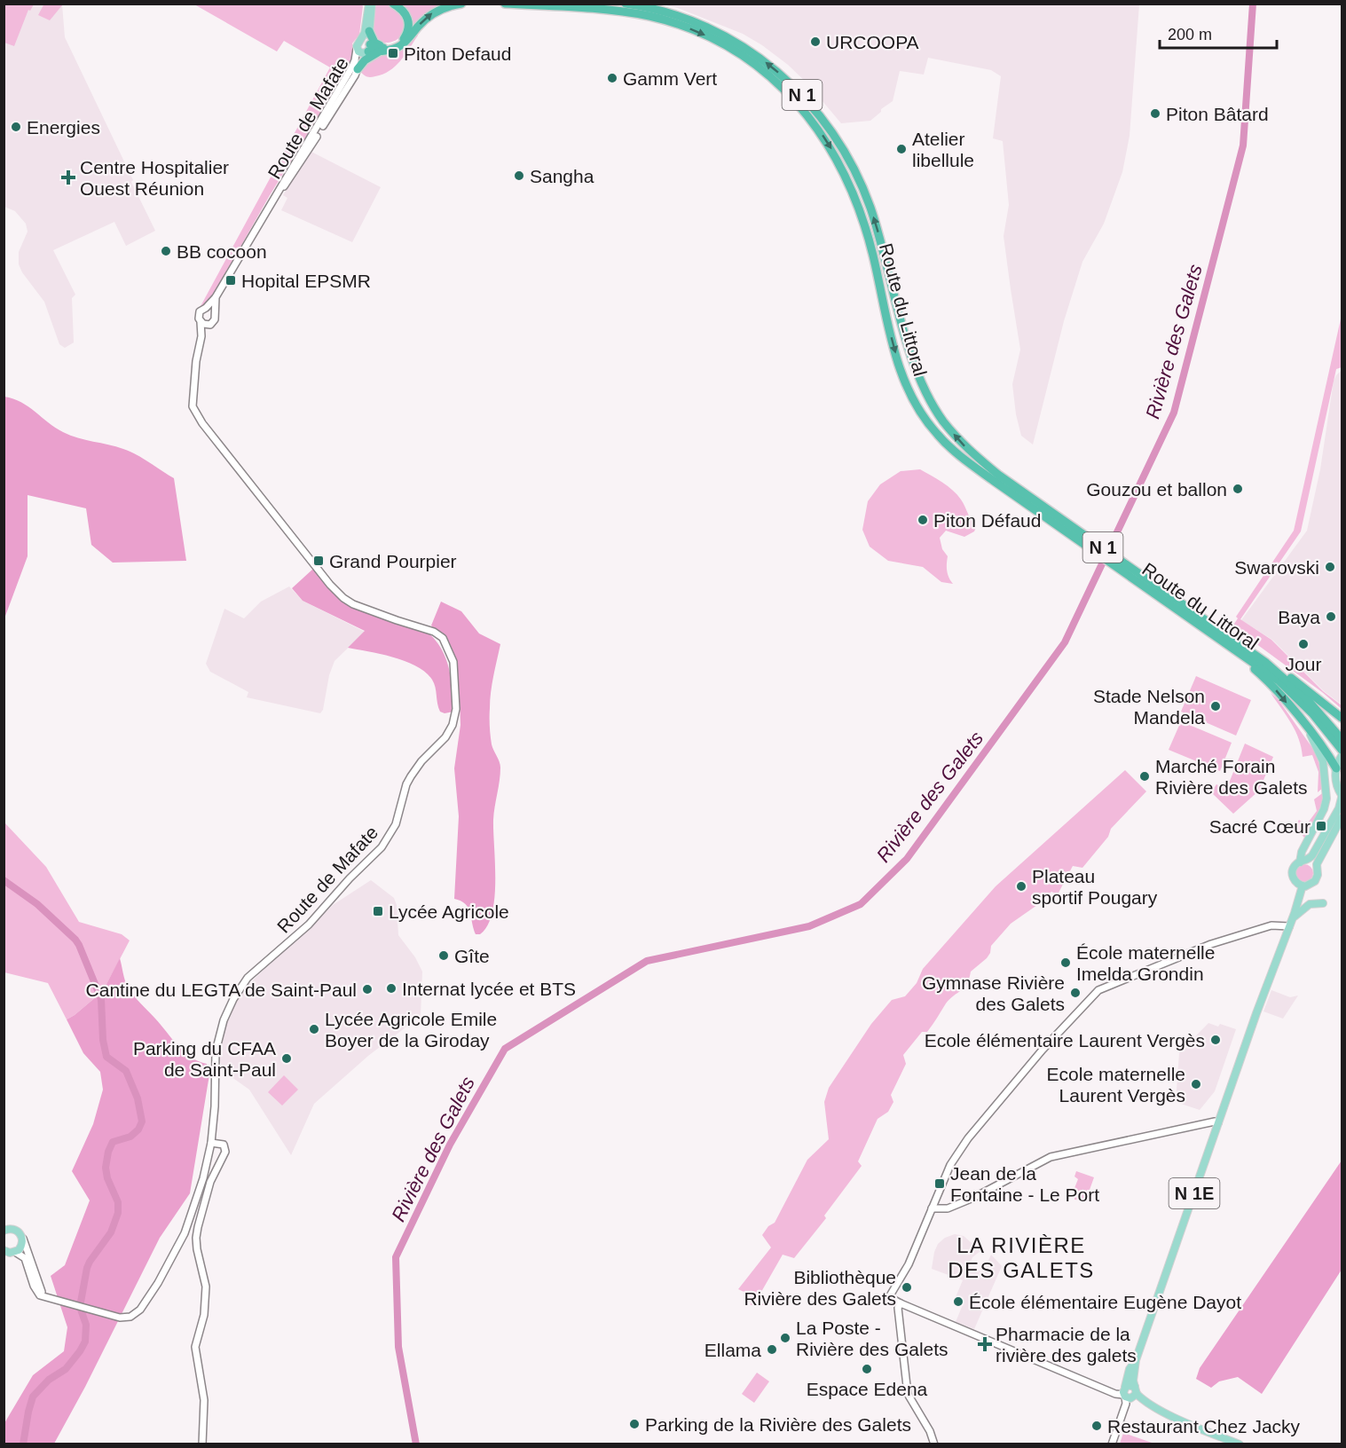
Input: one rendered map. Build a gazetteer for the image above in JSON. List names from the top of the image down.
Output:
{
  "streets": {
    "highway": ["N 1", "Route du Littoral"],
    "main road": ["Route de Mafate", "N 1E"]
  },
  "districts": ["LA RIVIÈRE DES GALETS"],
  "water": ["Rivière des Galets"],
  "places": {
    "other": [
      "URCOOPA",
      "Gamm Vert",
      "Piton Bâtard",
      "Energies",
      "Atelier libellule",
      "Sangha",
      "BB cocoon",
      "Gouzou et ballon",
      "Piton Défaud",
      "Swarovski",
      "Baya",
      "Jour",
      "Stade Nelson Mandela",
      "Marché Forain Rivière des Galets",
      "Plateau sportif Pougary",
      "Gîte",
      "École maternelle Imelda Grondin",
      "Internat lycée et BTS",
      "Cantine du LEGTA de Saint-Paul",
      "Gymnase Rivière des Galets",
      "Lycée Agricole Emile Boyer de la Giroday",
      "Ecole élémentaire Laurent Vergès",
      "Parking du CFAA de Saint-Paul",
      "Ecole maternelle Laurent Vergès",
      "Bibliothèque Rivière des Galets",
      "École élémentaire Eugène Dayot",
      "La Poste - Rivière des Galets",
      "Ellama",
      "Espace Edena",
      "Parking de la Rivière des Galets",
      "Restaurant Chez Jacky"
    ],
    "transit": [
      "Piton Defaud",
      "Hopital EPSMR",
      "Grand Pourpier",
      "Sacré Cœur",
      "Lycée Agricole",
      "Jean de la Fontaine - Le Port"
    ],
    "health": ["Centre Hospitalier Ouest Réunion", "Pharmacie de la rivière des galets"]
  },
  "scale_bar": "200 m"
}
